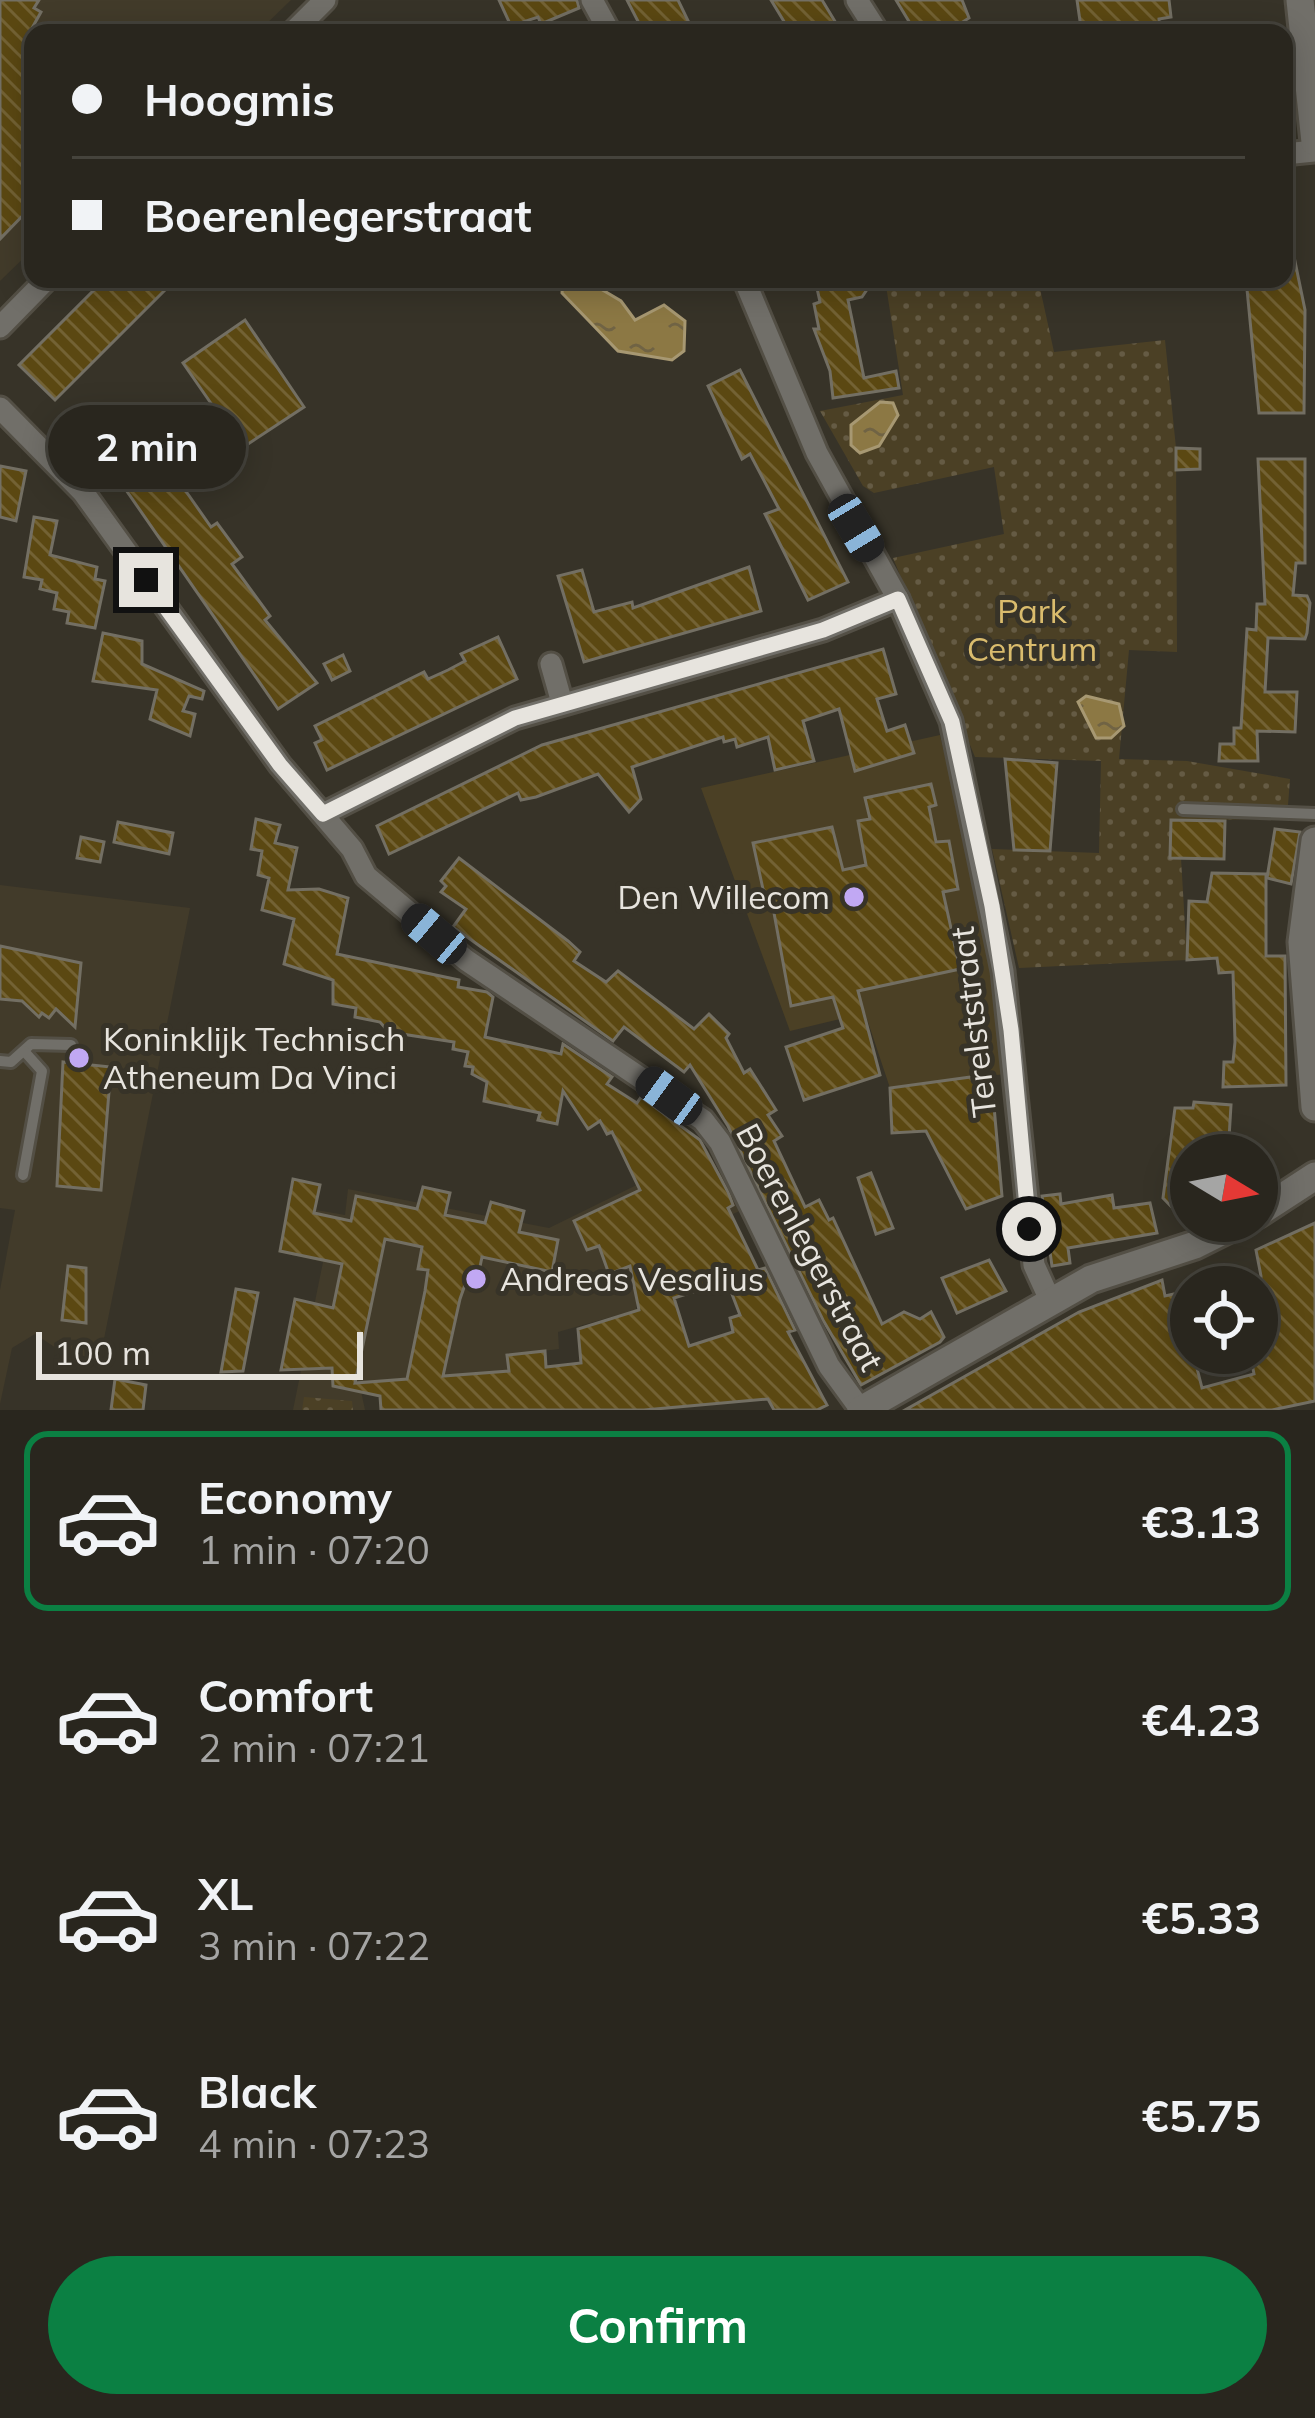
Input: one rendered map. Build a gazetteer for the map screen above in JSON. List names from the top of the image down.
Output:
{
  "streets": {
    "street": ["Terelststraat", "Boerenlegerstraat"]
  },
  "parks": ["Park Centrum"],
  "places": ["Den Willecom", "Koninklijk Technisch Atheneum Da Vinci", "Andreas Vesalius"],
  "scale_bar": "100 m",
  "north": "right",
  "page": {
    "banner": ["Hoogmis", "Boerenlegerstraat"],
    "bubble": "2 min",
    "scale": "100 m",
    "list": [
      {
        "name": "Economy",
        "note": "1 min · 07:20",
        "value": "€3.13"
      },
      {
        "name": "Comfort",
        "note": "2 min · 07:21",
        "value": "€4.23"
      },
      {
        "name": "XL",
        "note": "3 min · 07:22",
        "value": "€5.33"
      },
      {
        "name": "Black",
        "note": "4 min · 07:23",
        "value": "€5.75"
      }
    ],
    "buttons": "Confirm"
  }
}
